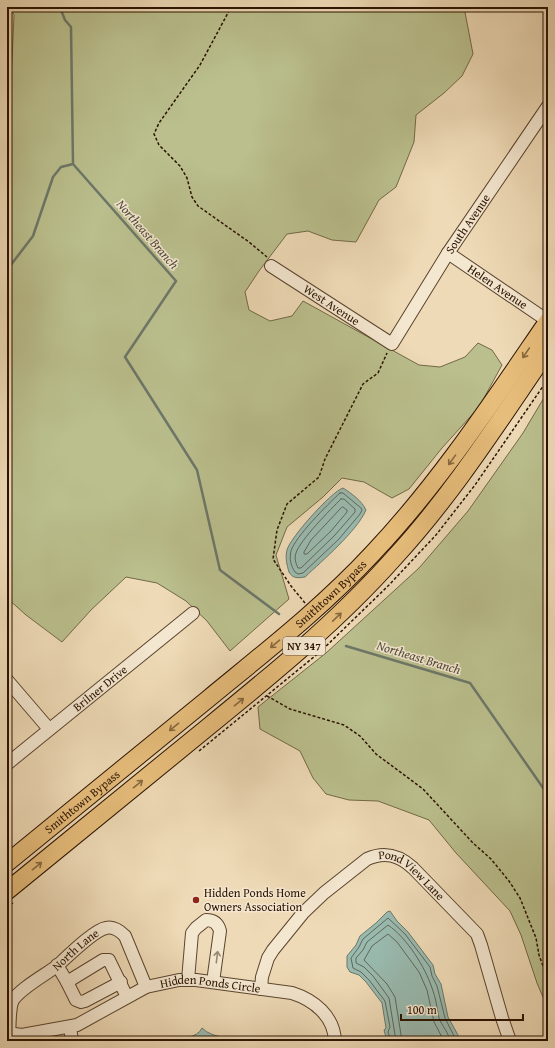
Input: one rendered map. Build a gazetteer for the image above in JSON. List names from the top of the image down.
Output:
{
  "streets": {
    "highway": ["Smithtown Bypass", "NY 347"],
    "street": [
      "South Avenue",
      "Helen Avenue",
      "West Avenue",
      "Brilner Drive",
      "Pond View Lane",
      "North Lane",
      "Hidden Ponds Circle"
    ]
  },
  "crossings": [
    ["South Avenue", "Helen Avenue"],
    ["South Avenue", "West Avenue"],
    ["Helen Avenue", "Smithtown Bypass"],
    ["Pond View Lane", "Hidden Ponds Circle"],
    ["North Lane", "Hidden Ponds Circle"]
  ],
  "water": ["Northeast Branch"],
  "places": ["Hidden Ponds Home Owners Association"],
  "scale_bar": "100 m"
}
